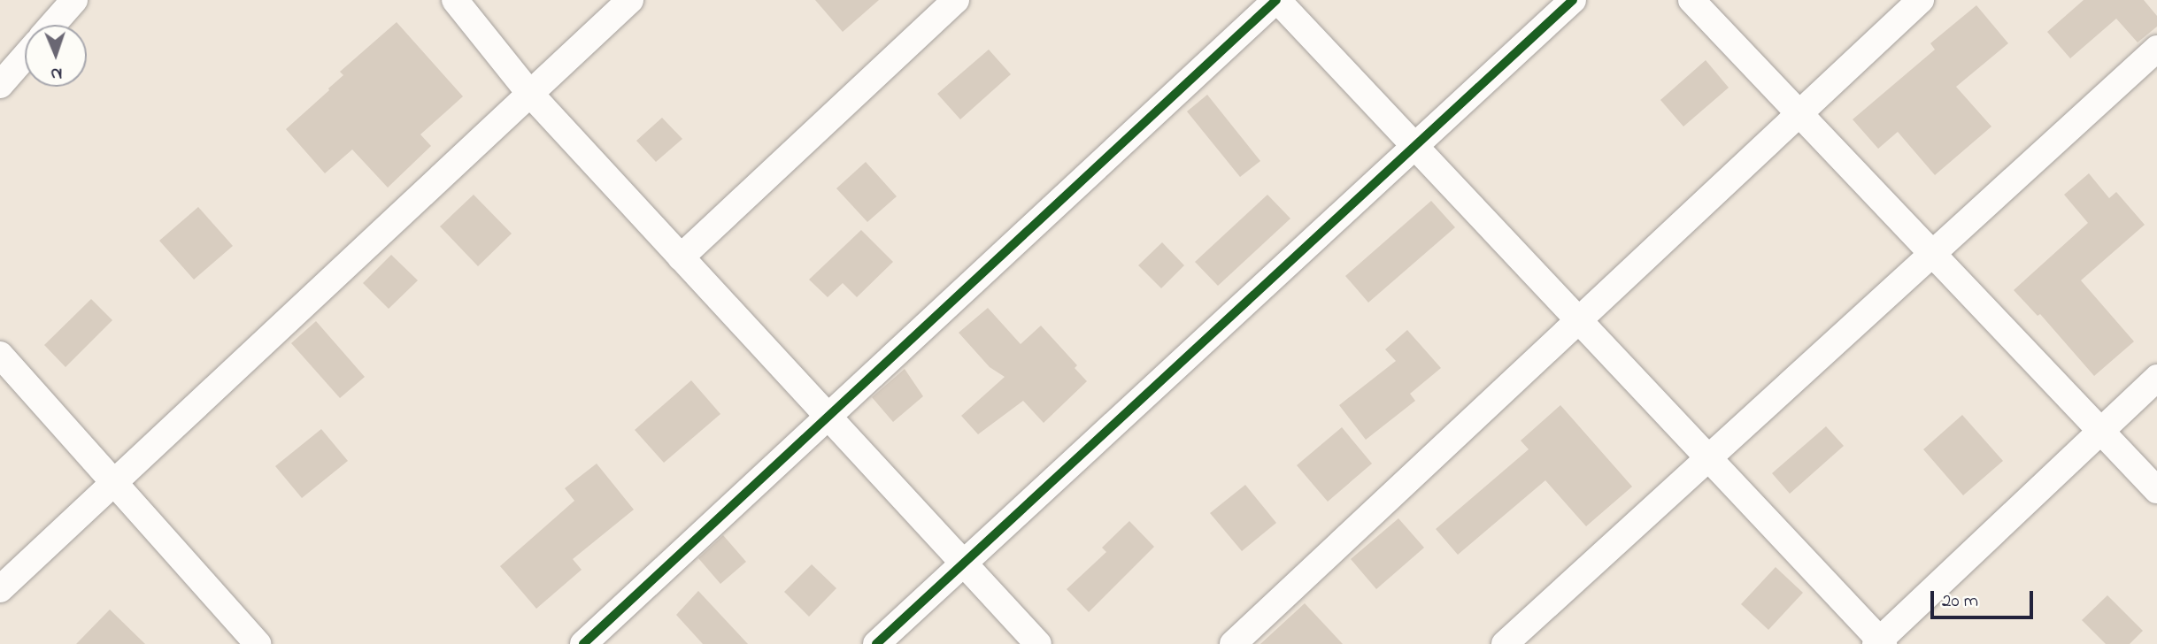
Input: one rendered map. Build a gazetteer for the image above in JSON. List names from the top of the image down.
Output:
{
  "scale_bar": "20 m",
  "north": "bottom"
}
